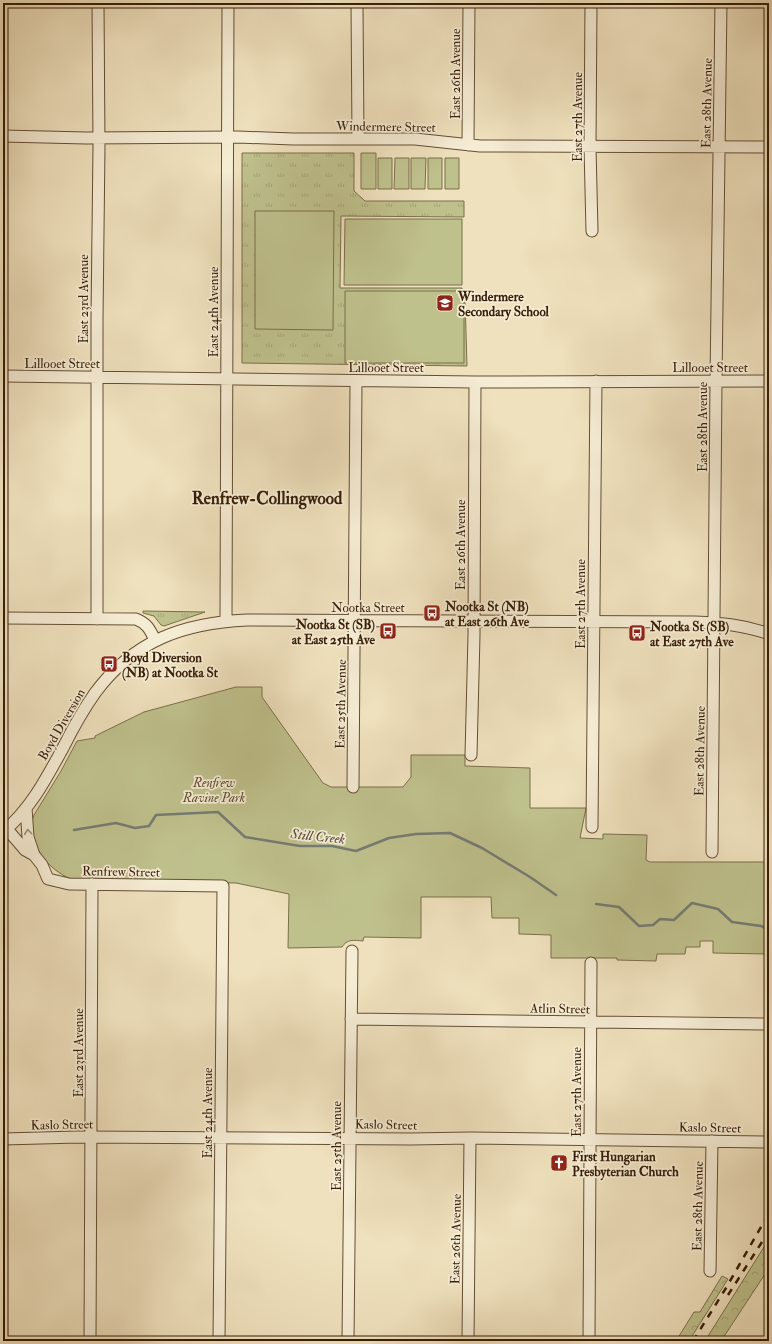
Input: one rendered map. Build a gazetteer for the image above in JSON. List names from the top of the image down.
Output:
{
  "streets": {
    "street": [
      "East 26th Avenue",
      "East 28th Avenue",
      "East 27th Avenue",
      "Windermere Street",
      "East 23rd Avenue",
      "East 24th Avenue",
      "Lillooet Street",
      "Nootka Street",
      "East 25th Avenue",
      "Boyd Diversion",
      "Renfrew Street",
      "Atlin Street",
      "Kaslo Street"
    ]
  },
  "crossings": [
    ["East 26th Avenue", "Windermere Street"],
    ["East 26th Avenue", "Lillooet Street"],
    ["East 26th Avenue", "Nootka Street"],
    ["East 26th Avenue", "Kaslo Street"],
    ["East 28th Avenue", "Windermere Street"],
    ["East 28th Avenue", "Lillooet Street"],
    ["East 28th Avenue", "Nootka Street"],
    ["East 28th Avenue", "Kaslo Street"],
    ["East 27th Avenue", "Windermere Street"],
    ["East 27th Avenue", "Lillooet Street"],
    ["East 27th Avenue", "Nootka Street"],
    ["East 27th Avenue", "Atlin Street"],
    ["East 27th Avenue", "Kaslo Street"],
    ["Windermere Street", "East 23rd Avenue"],
    ["Windermere Street", "East 24th Avenue"],
    ["East 23rd Avenue", "Lillooet Street"],
    ["East 23rd Avenue", "Renfrew Street"],
    ["East 23rd Avenue", "Kaslo Street"],
    ["East 24th Avenue", "Lillooet Street"],
    ["East 24th Avenue", "Nootka Street"],
    ["East 24th Avenue", "Renfrew Street"],
    ["East 24th Avenue", "Kaslo Street"],
    ["Lillooet Street", "East 25th Avenue"],
    ["Nootka Street", "East 25th Avenue"],
    ["Nootka Street", "Boyd Diversion"],
    ["East 25th Avenue", "Atlin Street"],
    ["East 25th Avenue", "Kaslo Street"],
    ["Boyd Diversion", "Renfrew Street"]
  ],
  "districts": ["Renfrew-Collingwood"],
  "water": ["Still Creek"],
  "parks": ["Renfrew Ravine Park"],
  "places": {
    "school or university": ["Windermere Secondary School"],
    "bus stop": [
      "Nootka St (NB) at East 26th Ave",
      "Nootka St (SB) at East 25th Ave",
      "Nootka St (SB) at East 27th Ave",
      "Boyd Diversion (NB) at Nootka St"
    ],
    "church": ["First Hungarian Presbyterian Church"]
  }
}
